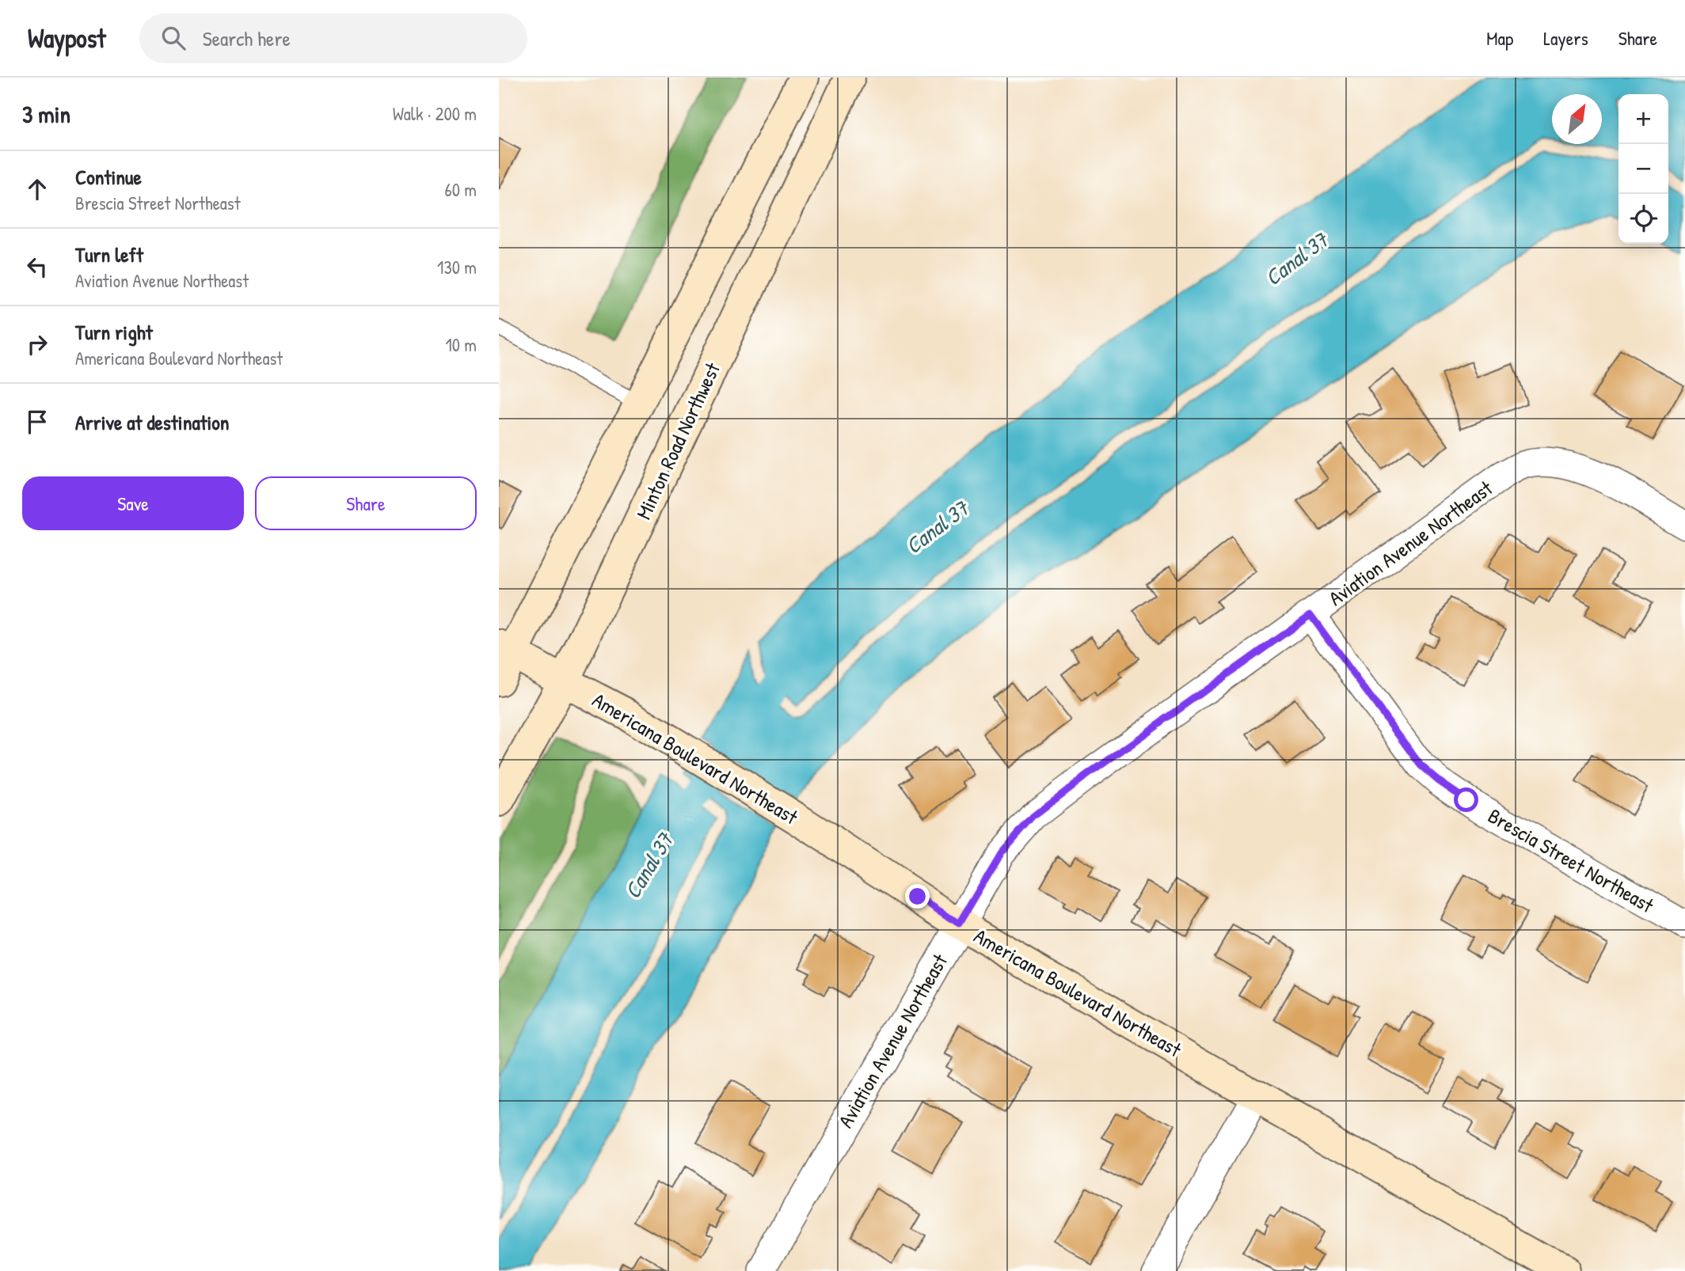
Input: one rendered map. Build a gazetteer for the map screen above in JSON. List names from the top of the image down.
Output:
{
  "streets": {
    "main road": ["Minton Road Northwest", "Americana Boulevard Northeast"],
    "street": ["Aviation Avenue Northeast", "Brescia Street Northeast"]
  },
  "crossings": [
    ["Minton Road Northwest", "Americana Boulevard Northeast"],
    ["Aviation Avenue Northeast", "Americana Boulevard Northeast"],
    ["Aviation Avenue Northeast", "Brescia Street Northeast"]
  ],
  "water": ["Canal 37"],
  "north": "top right",
  "page": {
    "header": "Waypost",
    "search": "Search here",
    "nav": ["Map", "Layers", "Share"],
    "heading": ["3 min", "Walk · 200 m"],
    "map_buttons": ["+", "−"],
    "list": [
      ["Continue", "Brescia Street Northeast", "60 m"],
      ["Turn left", "Aviation Avenue Northeast", "130 m"],
      ["Turn right", "Americana Boulevard Northeast", "10 m"],
      "Arrive at destination"
    ],
    "buttons": ["Save", "Share"]
  }
}
